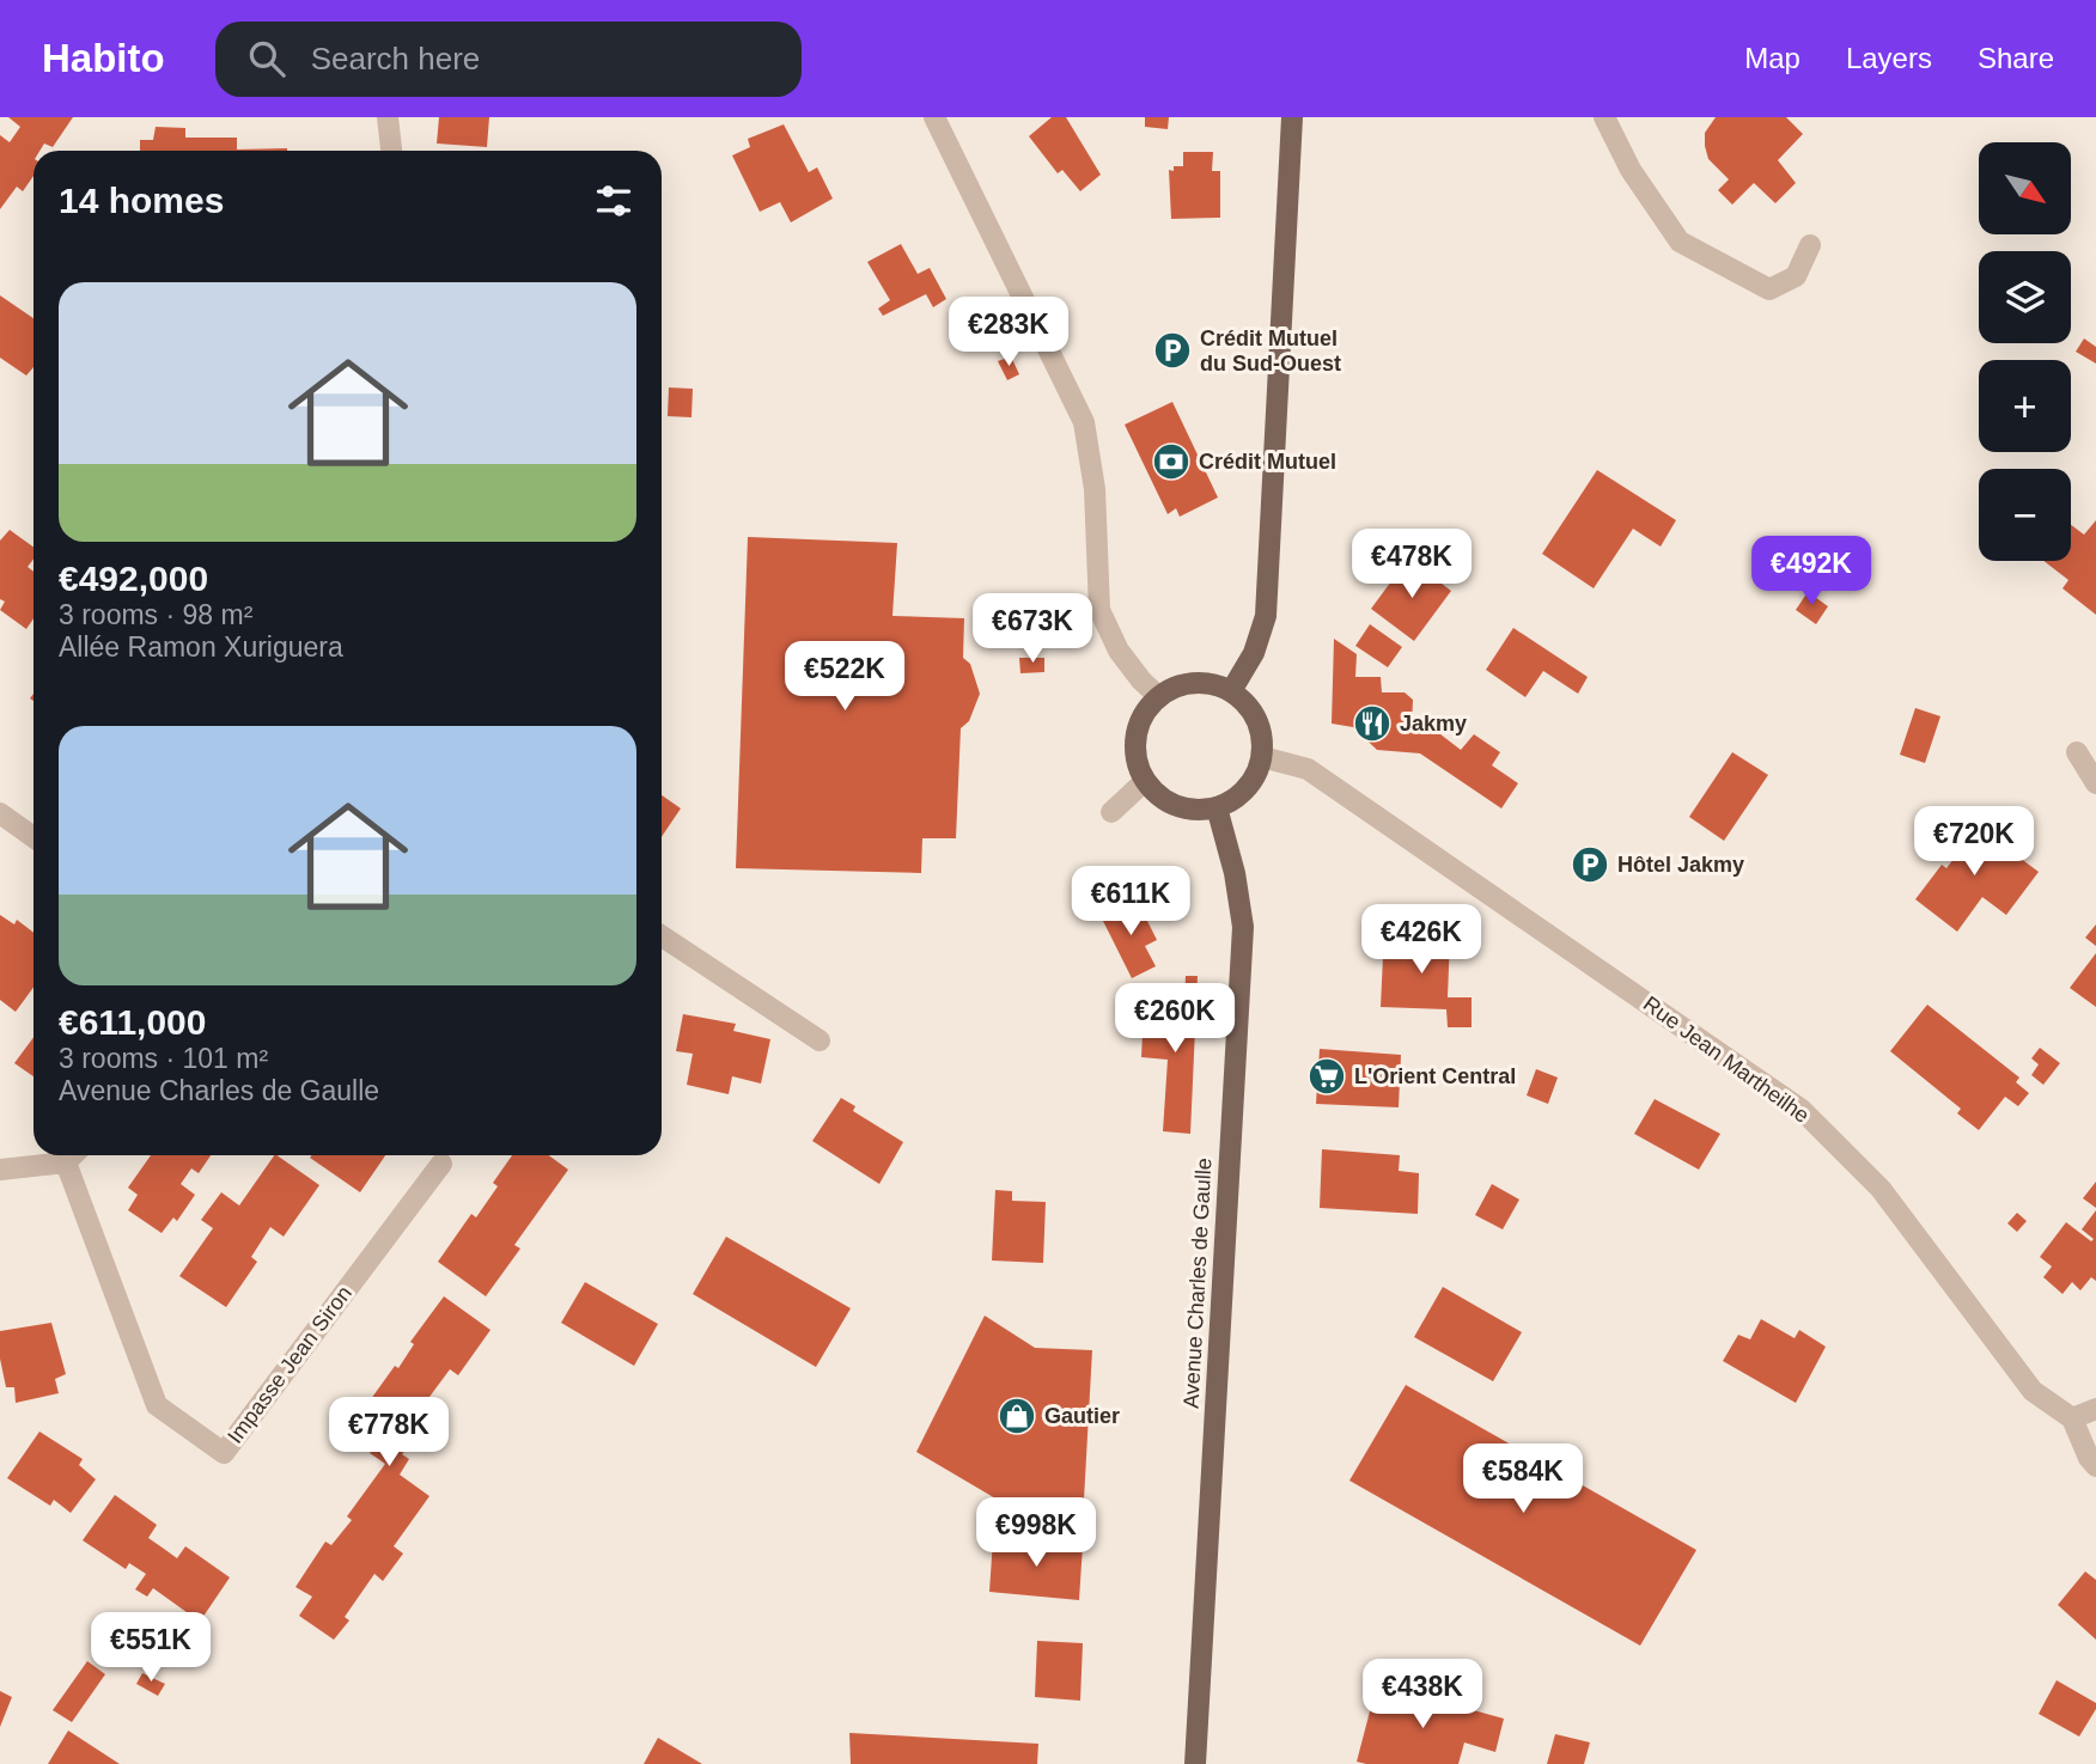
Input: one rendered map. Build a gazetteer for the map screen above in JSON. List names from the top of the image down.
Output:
{
  "streets": {
    "main road": ["Avenue Charles de Gaulle"],
    "street": ["Rue Jean Martheilhe", "Impasse Jean Siron"]
  },
  "crossings": [
    ["Rue Jean Martheilhe", "Avenue Charles de Gaulle"]
  ],
  "places": {
    "parking": ["Crédit Mutuel du Sud-Ouest", "Hôtel Jakmy"],
    "bank": ["Crédit Mutuel"],
    "restaurant": ["Jakmy"],
    "supermarket": ["L'Orient Central"],
    "shop": ["Gautier"]
  },
  "north": "bottom right",
  "page": {
    "header": "Habito",
    "search": "Search here",
    "nav": ["Map", "Layers", "Share"],
    "map_buttons": ["+", "−"],
    "heading": "14 homes",
    "list": [
      {
        "name": "€492,000",
        "note": "3 rooms · 98 m² · Allée Ramon Xuriguera"
      },
      {
        "name": "€611,000",
        "note": "3 rooms · 101 m² · Avenue Charles de Gaulle"
      }
    ],
    "price": [
      "€283K",
      "€478K",
      "€492K",
      "€673K",
      "€522K",
      "€720K",
      "€611K",
      "€426K",
      "€260K",
      "€778K",
      "€584K",
      "€998K",
      "€551K",
      "€438K"
    ]
  }
}
